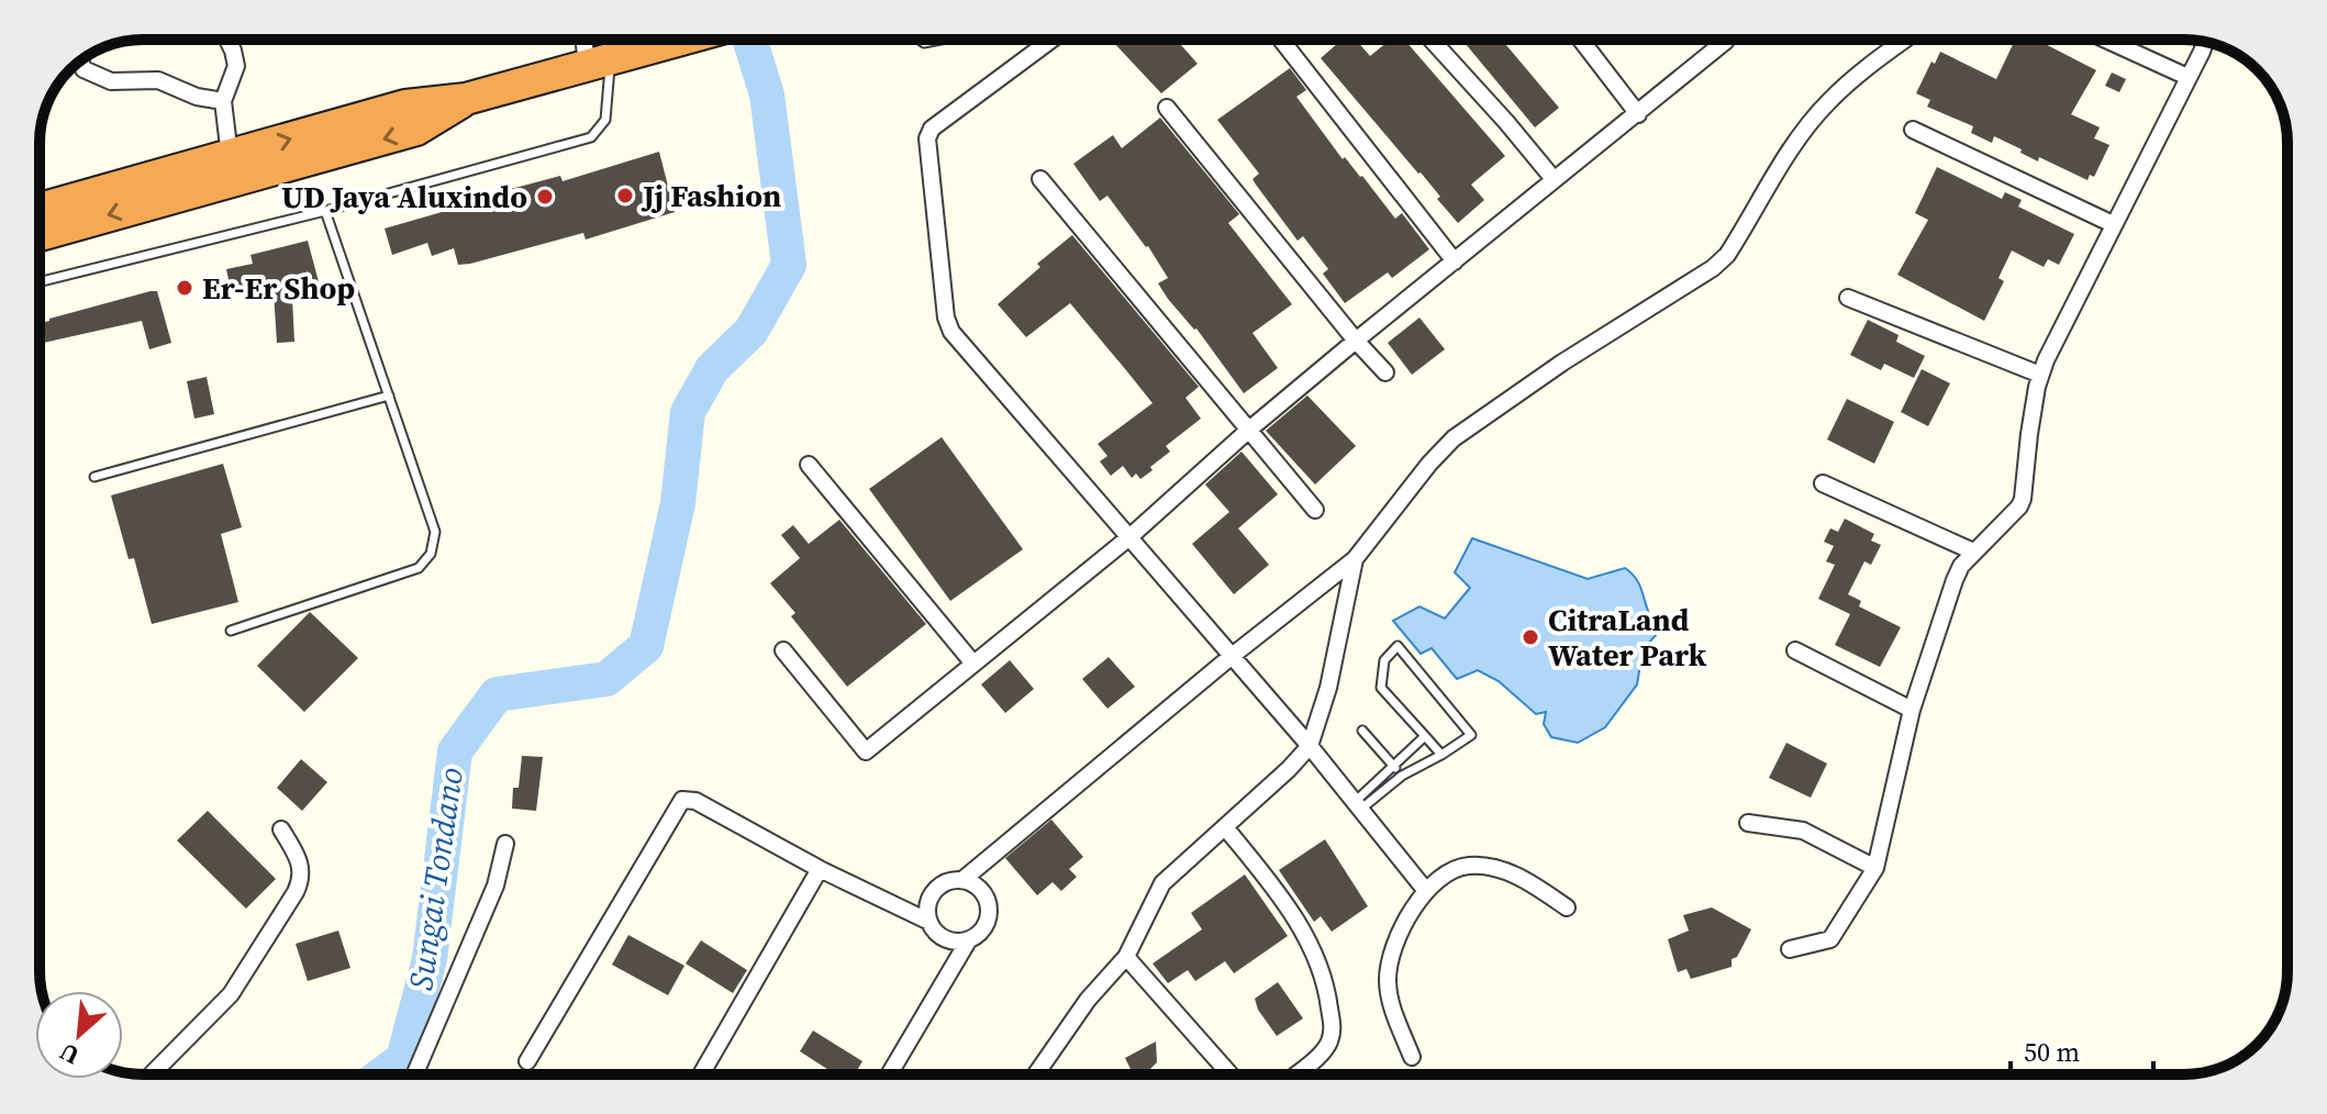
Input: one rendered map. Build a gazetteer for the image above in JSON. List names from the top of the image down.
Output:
{
  "water": ["Sungai Tondano"],
  "places": [
    "Jj Fashion",
    "UD Jaya Aluxindo",
    "Er-Er Shop",
    "CitraLand Water Park"
  ],
  "scale_bar": "50 m",
  "north": "bottom left"
}
